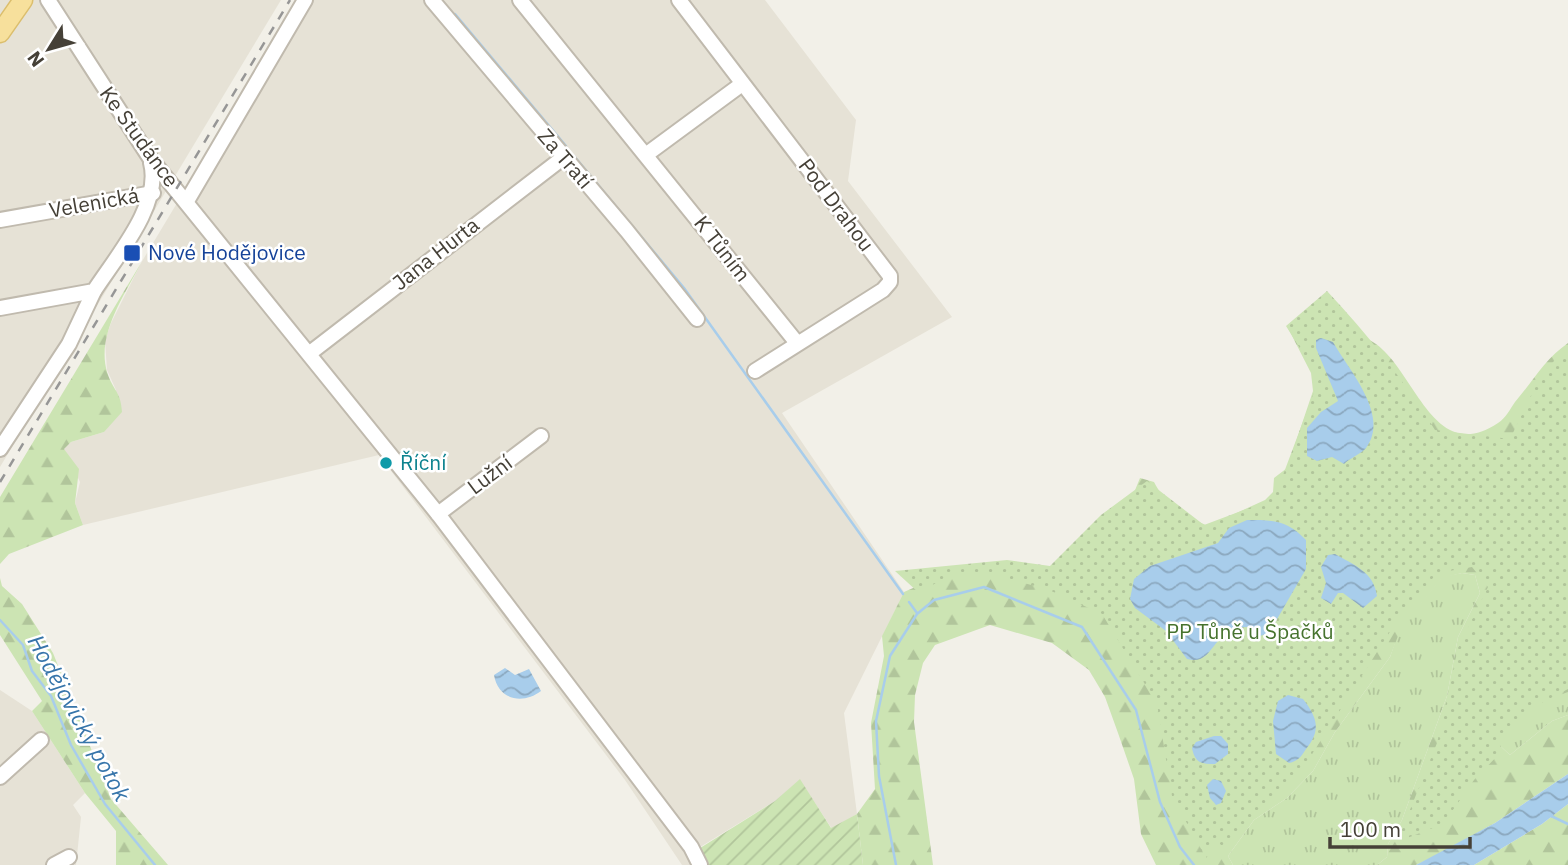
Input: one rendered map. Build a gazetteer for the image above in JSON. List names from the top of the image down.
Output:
{
  "streets": {
    "street": [
      "Ke Studánce",
      "Za Tratí",
      "Velenická",
      "Pod Drahou",
      "K Tůním",
      "Jana Hurta",
      "Lužní"
    ]
  },
  "crossings": [
    ["Ke Studánce", "Velenická"],
    ["Za Tratí", "Jana Hurta"],
    ["Pod Drahou", "K Tůním"]
  ],
  "water": ["Hodějovický potok"],
  "parks": ["PP Tůně u Špačků"],
  "places": {
    "transit": ["Nové Hodějovice"],
    "other": ["Říční"]
  },
  "scale_bar": "100 m",
  "north": "bottom left"
}
